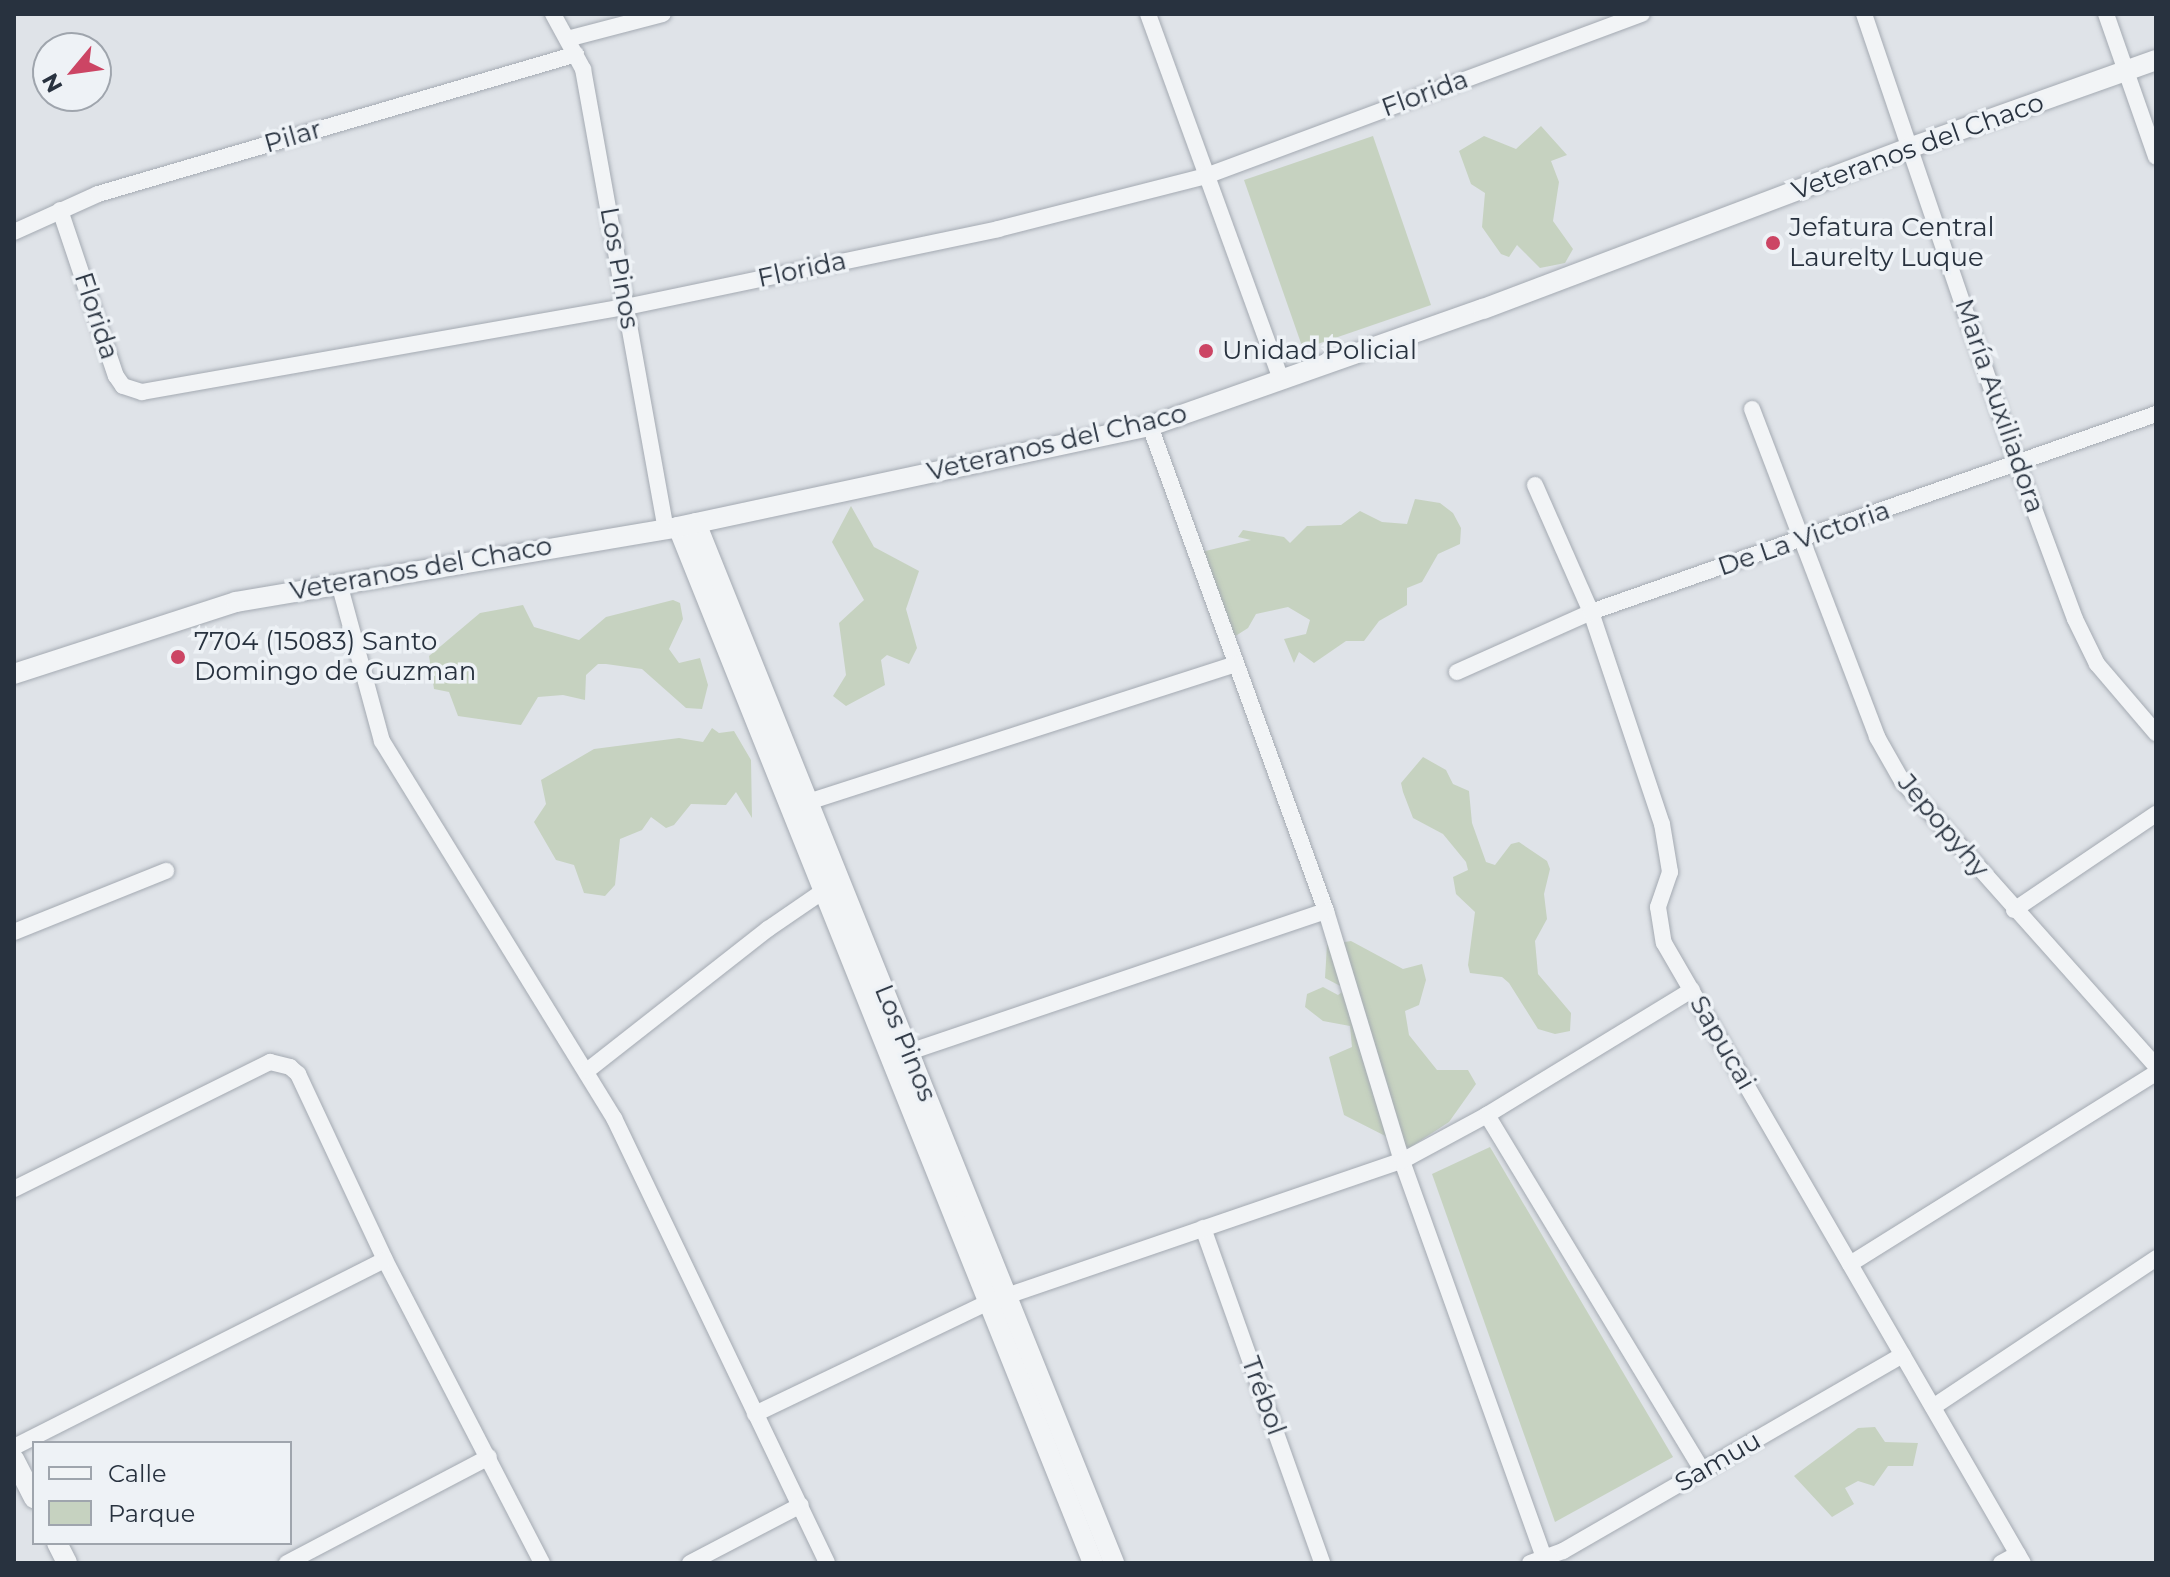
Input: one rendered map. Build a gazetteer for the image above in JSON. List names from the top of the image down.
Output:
{
  "streets": {
    "street": [
      "Florida",
      "Pilar",
      "Veteranos del Chaco",
      "Los Pinos",
      "María Auxiliadora",
      "De La Victoria",
      "Jepopyhy",
      "Sapucai",
      "Trébol",
      "Samuu"
    ]
  },
  "crossings": [
    ["Florida", "Pilar"],
    ["Florida", "Los Pinos"],
    ["Pilar", "Los Pinos"],
    ["Veteranos del Chaco", "Los Pinos"],
    ["Veteranos del Chaco", "María Auxiliadora"],
    ["María Auxiliadora", "De La Victoria"],
    ["De La Victoria", "Jepopyhy"],
    ["De La Victoria", "Sapucai"],
    ["Sapucai", "Samuu"]
  ],
  "places": ["Jefatura Central Laurelty Luque", "Unidad Policial", "7704 (15083) Santo Domingo de Guzman"],
  "legend": ["Calle", "Parque"],
  "north": "bottom left"
}
